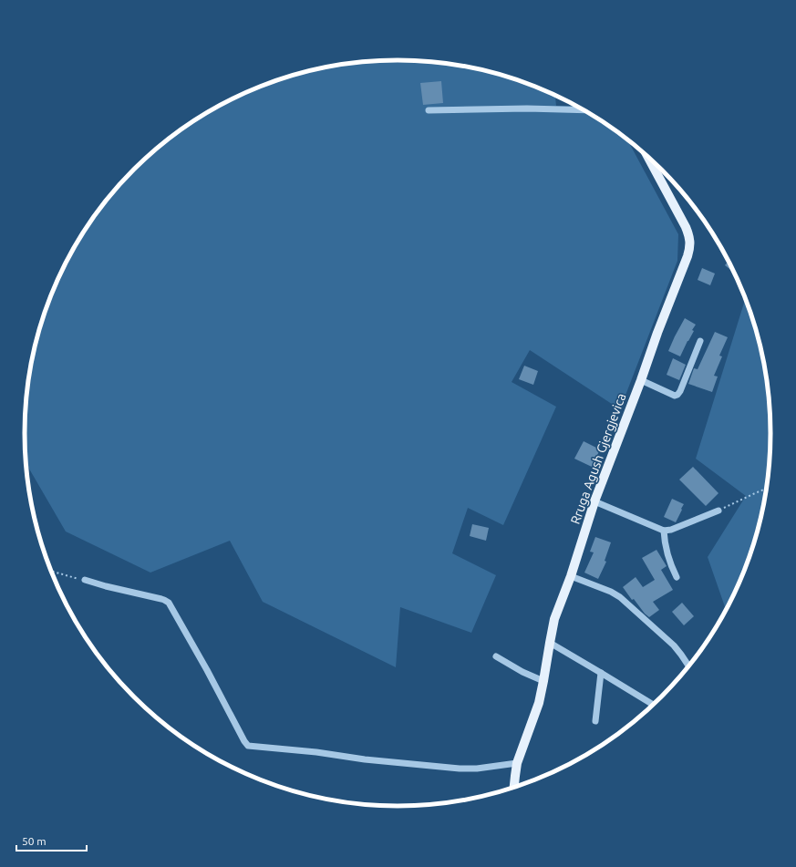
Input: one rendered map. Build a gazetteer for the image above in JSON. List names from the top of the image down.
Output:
{
  "streets": {
    "main road": ["Rruga Agush Gjergjevica"]
  },
  "scale_bar": "50 m"
}
